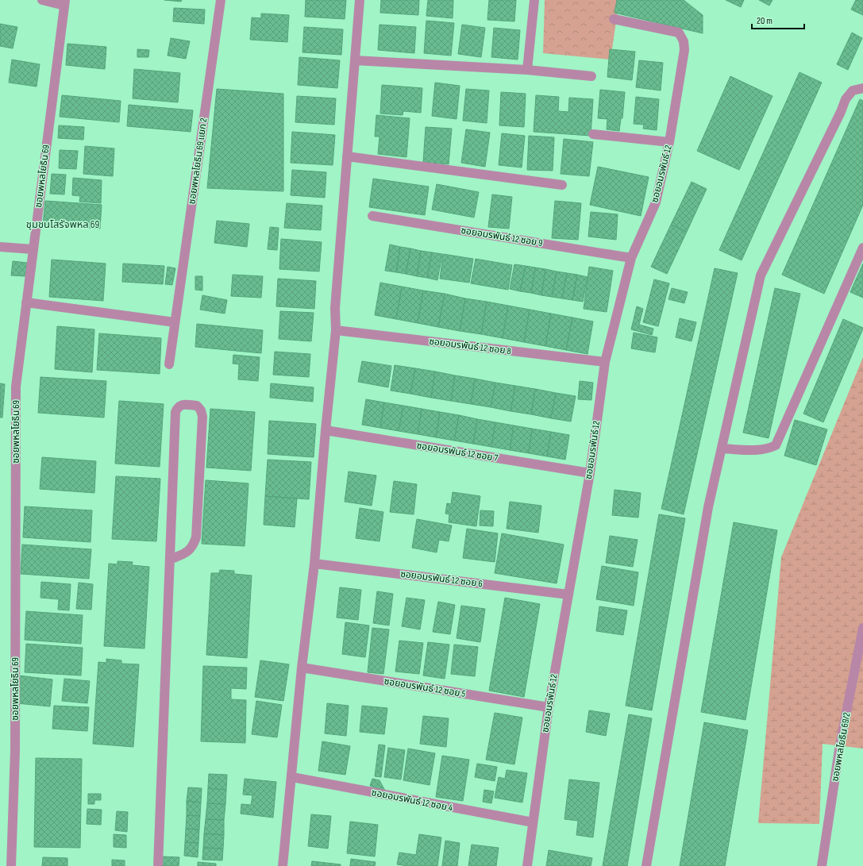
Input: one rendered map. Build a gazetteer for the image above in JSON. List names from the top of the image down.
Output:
{
  "streets": {
    "street": [
      "ซอยพหลโยธิน 69 แยก 2",
      "ซอยอมรพันธ์ 12",
      "ซอยพหลโยธิน 69",
      "ซอยอมรพันธ์ 12 ซอย 9",
      "ซอยอมรพันธ์ 12 ซอย 8",
      "ซอยอมรพันธ์ 12 ซอย 7",
      "ซอยอมรพันธ์ 12 ซอย 6",
      "ซอยอมรพันธ์ 12 ซอย 5",
      "ซอยพหลโยธิน 69/2",
      "ซอยอมรพันธ์ 12 ซอย 4"
    ]
  },
  "crossings": [
    ["ซอยอมรพันธ์ 12", "ซอยอมรพันธ์ 12 ซอย 9"],
    ["ซอยอมรพันธ์ 12", "ซอยอมรพันธ์ 12 ซอย 8"],
    ["ซอยอมรพันธ์ 12", "ซอยอมรพันธ์ 12 ซอย 7"],
    ["ซอยอมรพันธ์ 12", "ซอยอมรพันธ์ 12 ซอย 6"],
    ["ซอยอมรพันธ์ 12", "ซอยอมรพันธ์ 12 ซอย 5"],
    ["ซอยอมรพันธ์ 12", "ซอยอมรพันธ์ 12 ซอย 4"]
  ],
  "districts": ["ชุมชนโสรัจพหล 69"],
  "scale_bar": "20 m"
}
